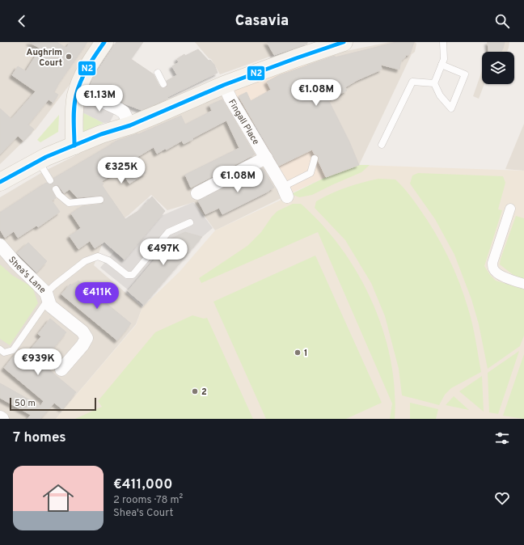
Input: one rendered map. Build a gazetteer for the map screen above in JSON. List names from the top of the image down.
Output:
{
  "streets": {
    "street": ["Fingall Place", "Shea's Lane"]
  },
  "places": ["Aughrim Court", "1", "2"],
  "lines": ["transit line N2"],
  "scale_bar": "50 m",
  "page": {
    "header": "Casavia",
    "price": [
      "€1.08M",
      "€1.13M",
      "€325K",
      "€1.08M",
      "€497K",
      "€411K",
      "€939K"
    ],
    "scale": "50 m",
    "heading": "7 homes",
    "list": [
      {
        "name": "€411,000",
        "note": "2 rooms · 78 m² · Shea's Court"
      }
    ]
  }
}
